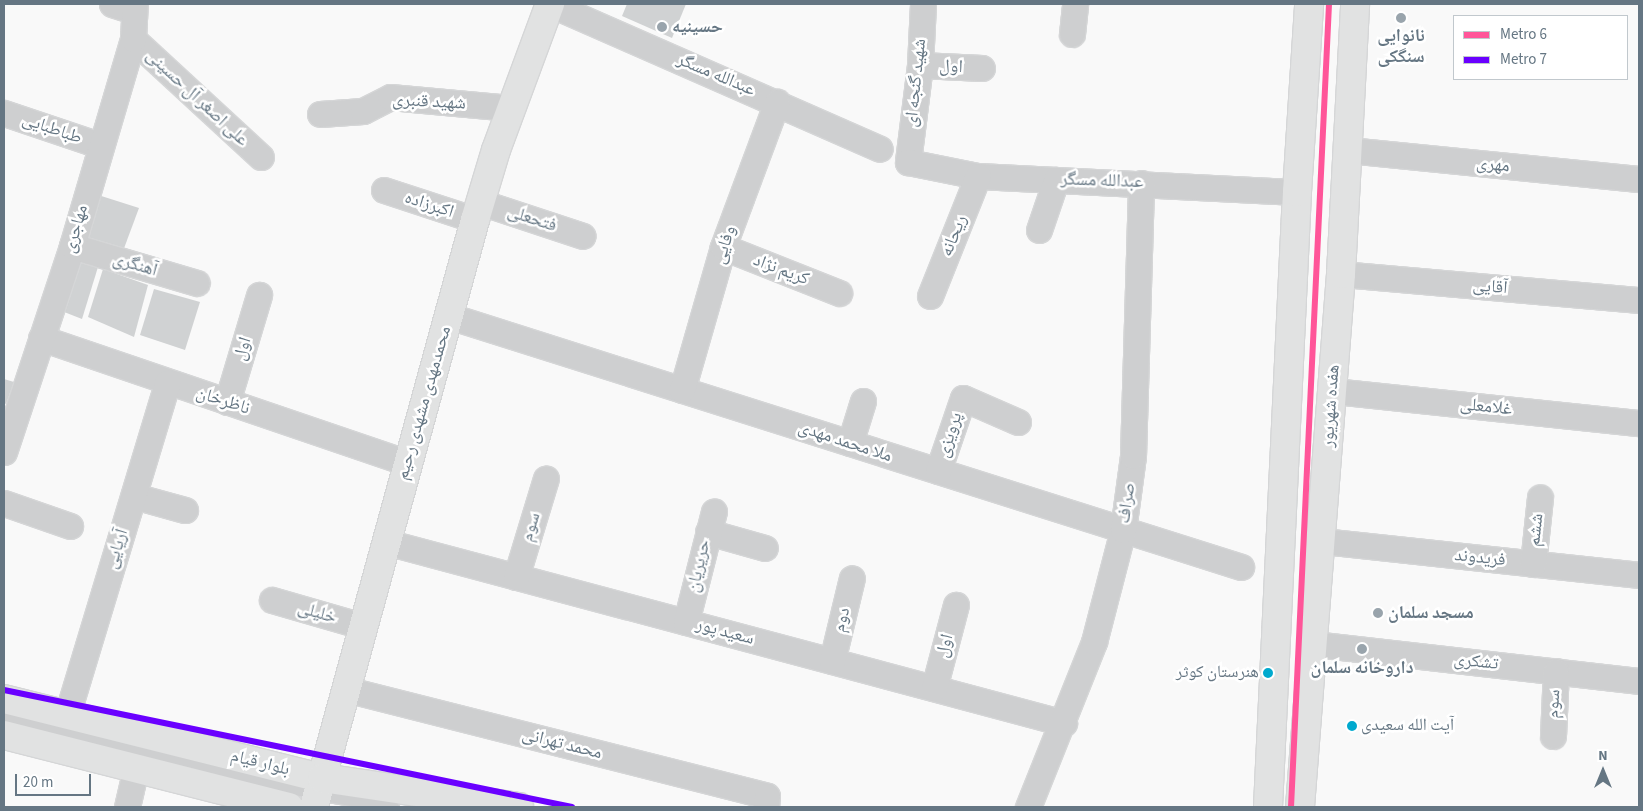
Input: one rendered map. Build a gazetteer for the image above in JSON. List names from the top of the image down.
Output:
{
  "streets": {
    "main road": ["محمدمهدی مشهدی رحیم", "هفده شهریور", "بلوار قیام"],
    "street": [
      "اول",
      "عبدالله مسگر",
      "شهید گنجه ای",
      "علی اصغر آل حسینی",
      "شهید قنبری",
      "طباطبایی",
      "مهری",
      "اکبرزاده",
      "فتحعلی",
      "مهاجری",
      "ریحانه",
      "وفایی",
      "آهنگری",
      "کریم نژاد",
      "آقایی",
      "ناظرخان",
      "غلامعلی",
      "پرویزی",
      "ملا محمد مهدی",
      "صراف",
      "سوم",
      "ششم",
      "آریایی",
      "فریدوند",
      "حریریان",
      "خلیلی",
      "دوم",
      "سعید پور",
      "تشکری",
      "محمد تهرانی"
    ]
  },
  "crossings": [
    ["اول", "شهید گنجه ای"],
    ["اول", "ناظرخان"],
    ["اول", "سعید پور"],
    ["عبدالله مسگر", "شهید گنجه ای"],
    ["عبدالله مسگر", "ریحانه"],
    ["عبدالله مسگر", "وفایی"],
    ["عبدالله مسگر", "محمدمهدی مشهدی رحیم"],
    ["عبدالله مسگر", "صراف"],
    ["علی اصغر آل حسینی", "مهاجری"],
    ["شهید قنبری", "محمدمهدی مشهدی رحیم"],
    ["طباطبایی", "مهاجری"],
    ["مهری", "هفده شهریور"],
    ["اکبرزاده", "فتحعلی"],
    ["اکبرزاده", "محمدمهدی مشهدی رحیم"],
    ["فتحعلی", "محمدمهدی مشهدی رحیم"],
    ["مهاجری", "آهنگری"],
    ["مهاجری", "ناظرخان"],
    ["وفایی", "کریم نژاد"],
    ["وفایی", "ملا محمد مهدی"],
    ["آقایی", "هفده شهریور"],
    ["ناظرخان", "محمدمهدی مشهدی رحیم"],
    ["ناظرخان", "آریایی"],
    ["محمدمهدی مشهدی رحیم", "ملا محمد مهدی"],
    ["محمدمهدی مشهدی رحیم", "خلیلی"],
    ["محمدمهدی مشهدی رحیم", "سعید پور"],
    ["محمدمهدی مشهدی رحیم", "محمد تهرانی"],
    ["محمدمهدی مشهدی رحیم", "بلوار قیام"],
    ["هفده شهریور", "غلامعلی"],
    ["هفده شهریور", "فریدوند"],
    ["هفده شهریور", "تشکری"],
    ["پرویزی", "ملا محمد مهدی"],
    ["ملا محمد مهدی", "صراف"],
    ["صراف", "سعید پور"],
    ["سوم", "سعید پور"],
    ["سوم", "تشکری"],
    ["ششم", "فریدوند"],
    ["آریایی", "بلوار قیام"],
    ["حریریان", "سعید پور"],
    ["دوم", "سعید پور"]
  ],
  "places": [
    "نانوایی سنگکی",
    "حسینیه",
    "مسجد سلمان",
    "داروخانه سلمان",
    "هنرستان کوثر",
    "آیت الله سعیدی"
  ],
  "lines": ["metro line 6", "metro line 7"],
  "legend": ["Metro 6", "Metro 7"],
  "scale_bar": "20 m",
  "north": "top"
}
